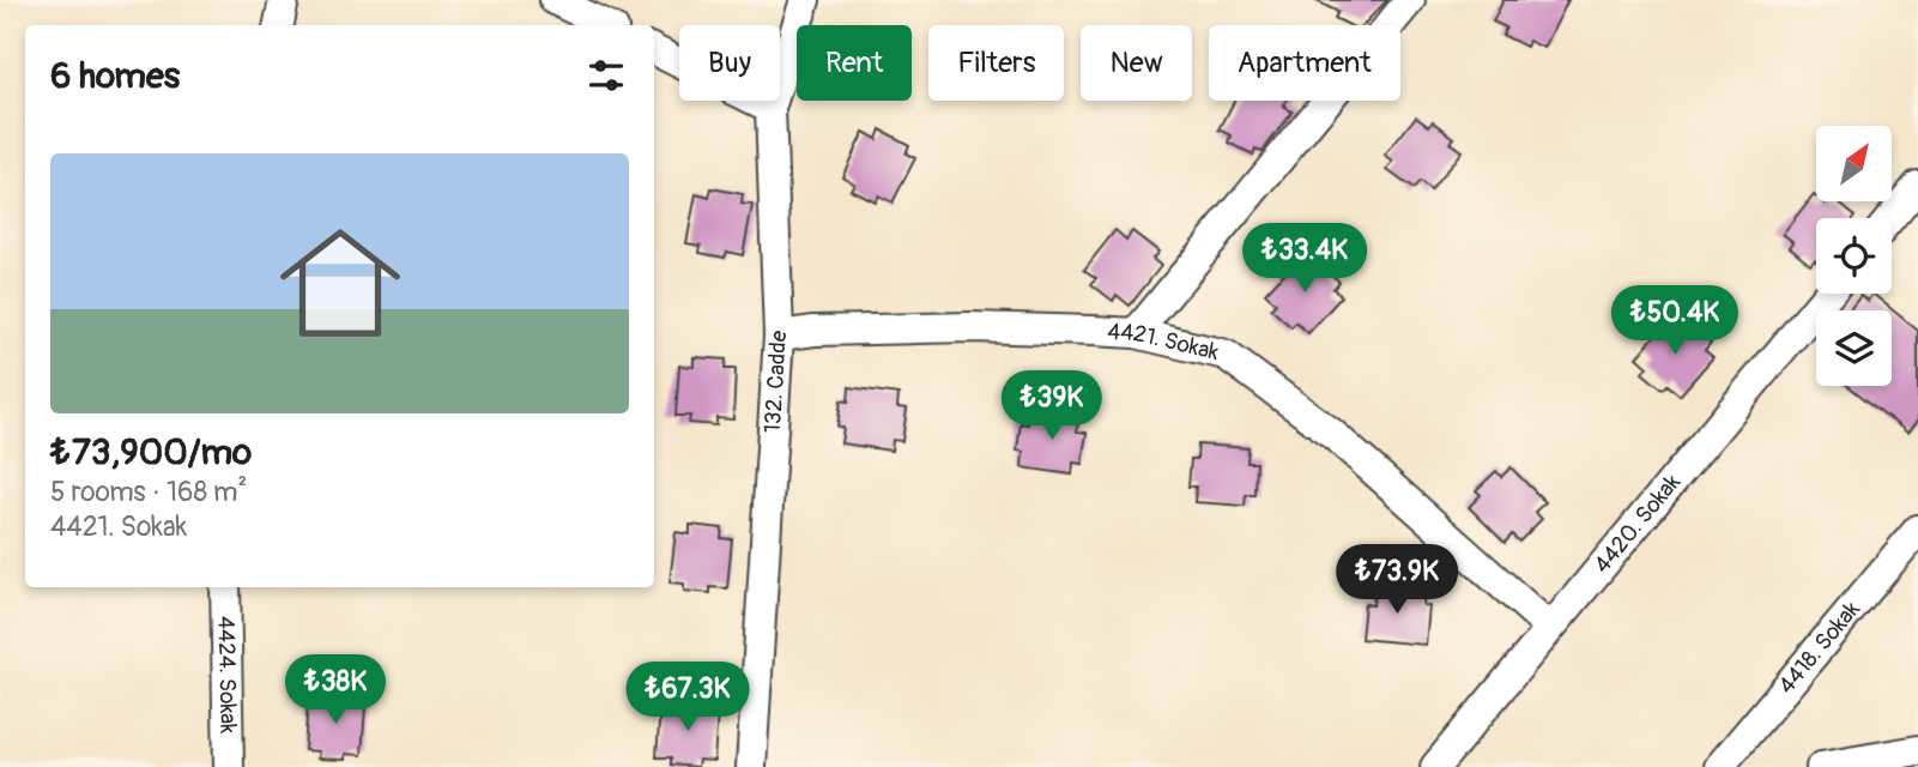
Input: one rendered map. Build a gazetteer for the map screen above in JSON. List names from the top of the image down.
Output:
{
  "streets": {
    "street": [
      "4421. Sokak",
      "132. Cadde",
      "4420. Sokak",
      "4418. Sokak",
      "4424. Sokak"
    ]
  },
  "crossings": [
    ["4421. Sokak", "132. Cadde"],
    ["4421. Sokak", "4420. Sokak"]
  ],
  "north": "top right",
  "page": {
    "chip": [
      "Buy",
      "Rent",
      "Filters",
      "New",
      "Apartment"
    ],
    "heading": "6 homes",
    "list": [
      {
        "name": "₺73,900/mo",
        "note": "5 rooms · 168 m² · 4421. Sokak"
      }
    ],
    "price": [
      "₺33.4K",
      "₺50.4K",
      "₺39K",
      "₺73.9K",
      "₺38K",
      "₺67.3K"
    ]
  }
}
